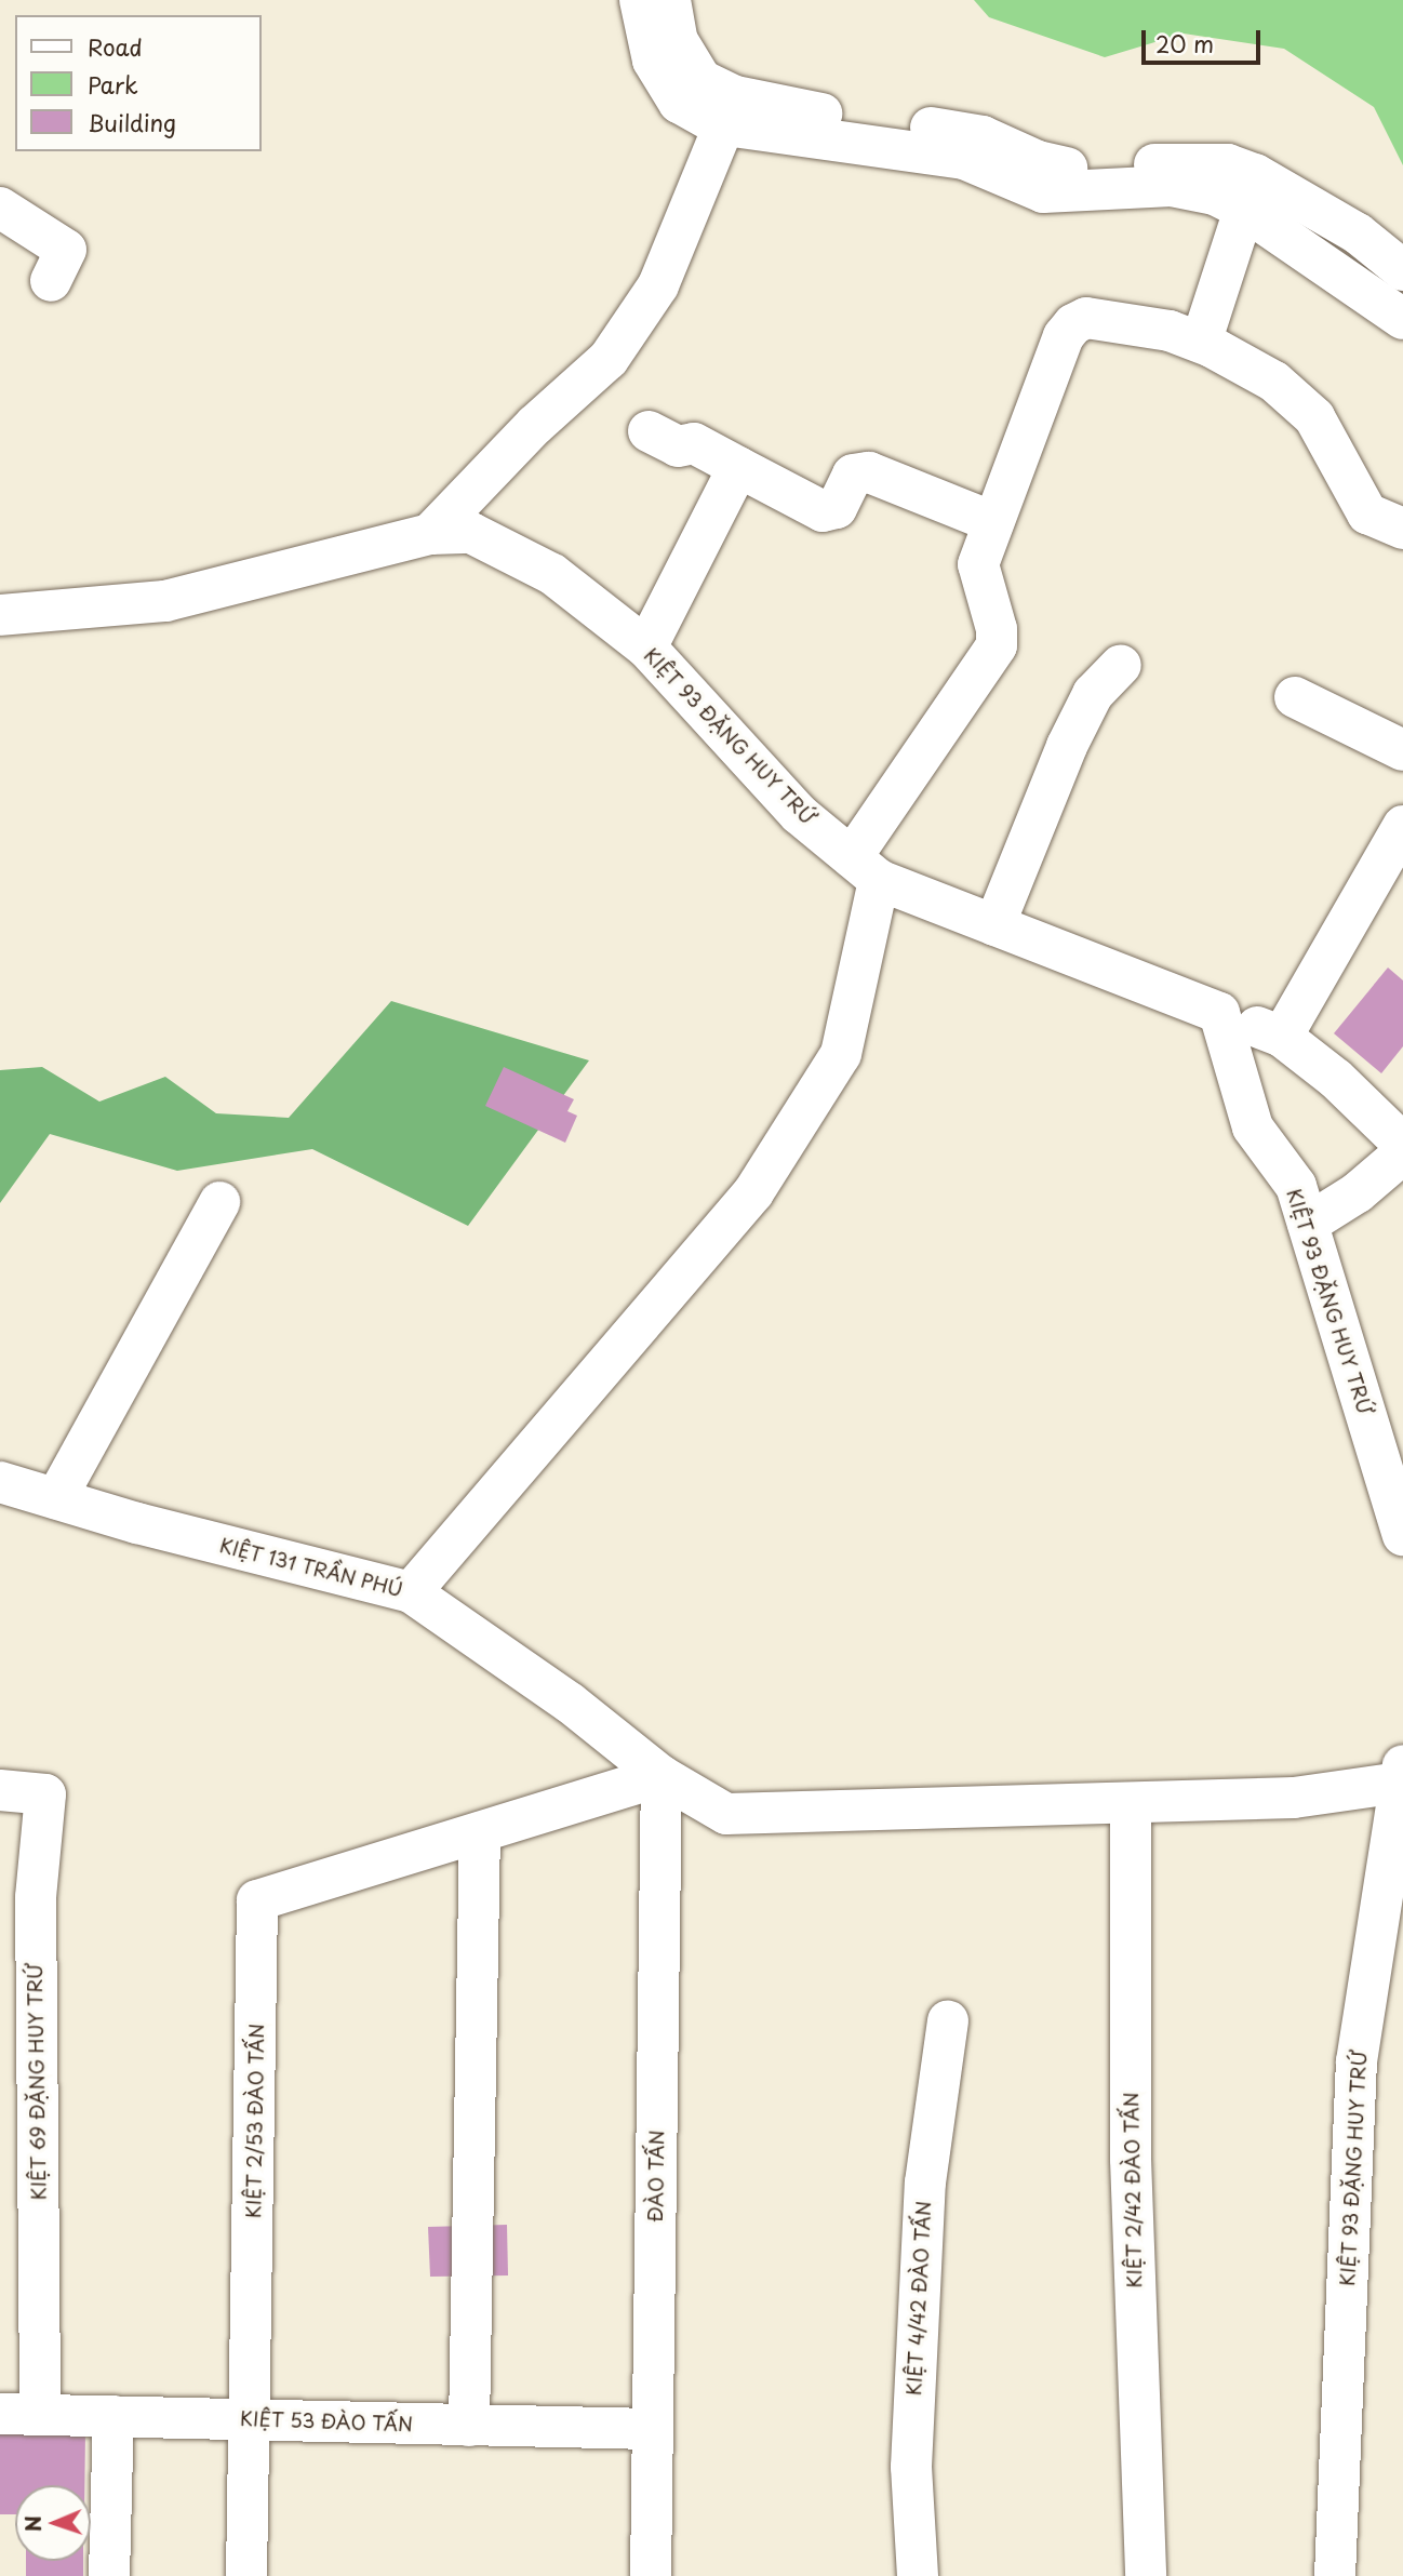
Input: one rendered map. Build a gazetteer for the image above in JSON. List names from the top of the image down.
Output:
{
  "streets": {
    "street": [
      "KIỆT 93 ĐẶNG HUY TRỨ",
      "KIỆT 131 TRẦN PHÚ",
      "KIỆT 69 ĐẶNG HUY TRỨ",
      "KIỆT 2/53 ĐÀO TẤN",
      "ĐÀO TẤN",
      "KIỆT 2/42 ĐÀO TẤN",
      "KIỆT 4/42 ĐÀO TẤN",
      "KIỆT 53 ĐÀO TẤN"
    ]
  },
  "crossings": [
    ["KIỆT 93 ĐẶNG HUY TRỨ", "KIỆT 131 TRẦN PHÚ"],
    ["KIỆT 131 TRẦN PHÚ", "KIỆT 2/53 ĐÀO TẤN"],
    ["KIỆT 131 TRẦN PHÚ", "ĐÀO TẤN"],
    ["KIỆT 131 TRẦN PHÚ", "KIỆT 2/42 ĐÀO TẤN"],
    ["KIỆT 69 ĐẶNG HUY TRỨ", "KIỆT 53 ĐÀO TẤN"],
    ["KIỆT 2/53 ĐÀO TẤN", "ĐÀO TẤN"],
    ["KIỆT 2/53 ĐÀO TẤN", "KIỆT 53 ĐÀO TẤN"],
    ["ĐÀO TẤN", "KIỆT 53 ĐÀO TẤN"]
  ],
  "legend": ["Road", "Park", "Building"],
  "scale_bar": "20 m",
  "north": "left"
}
